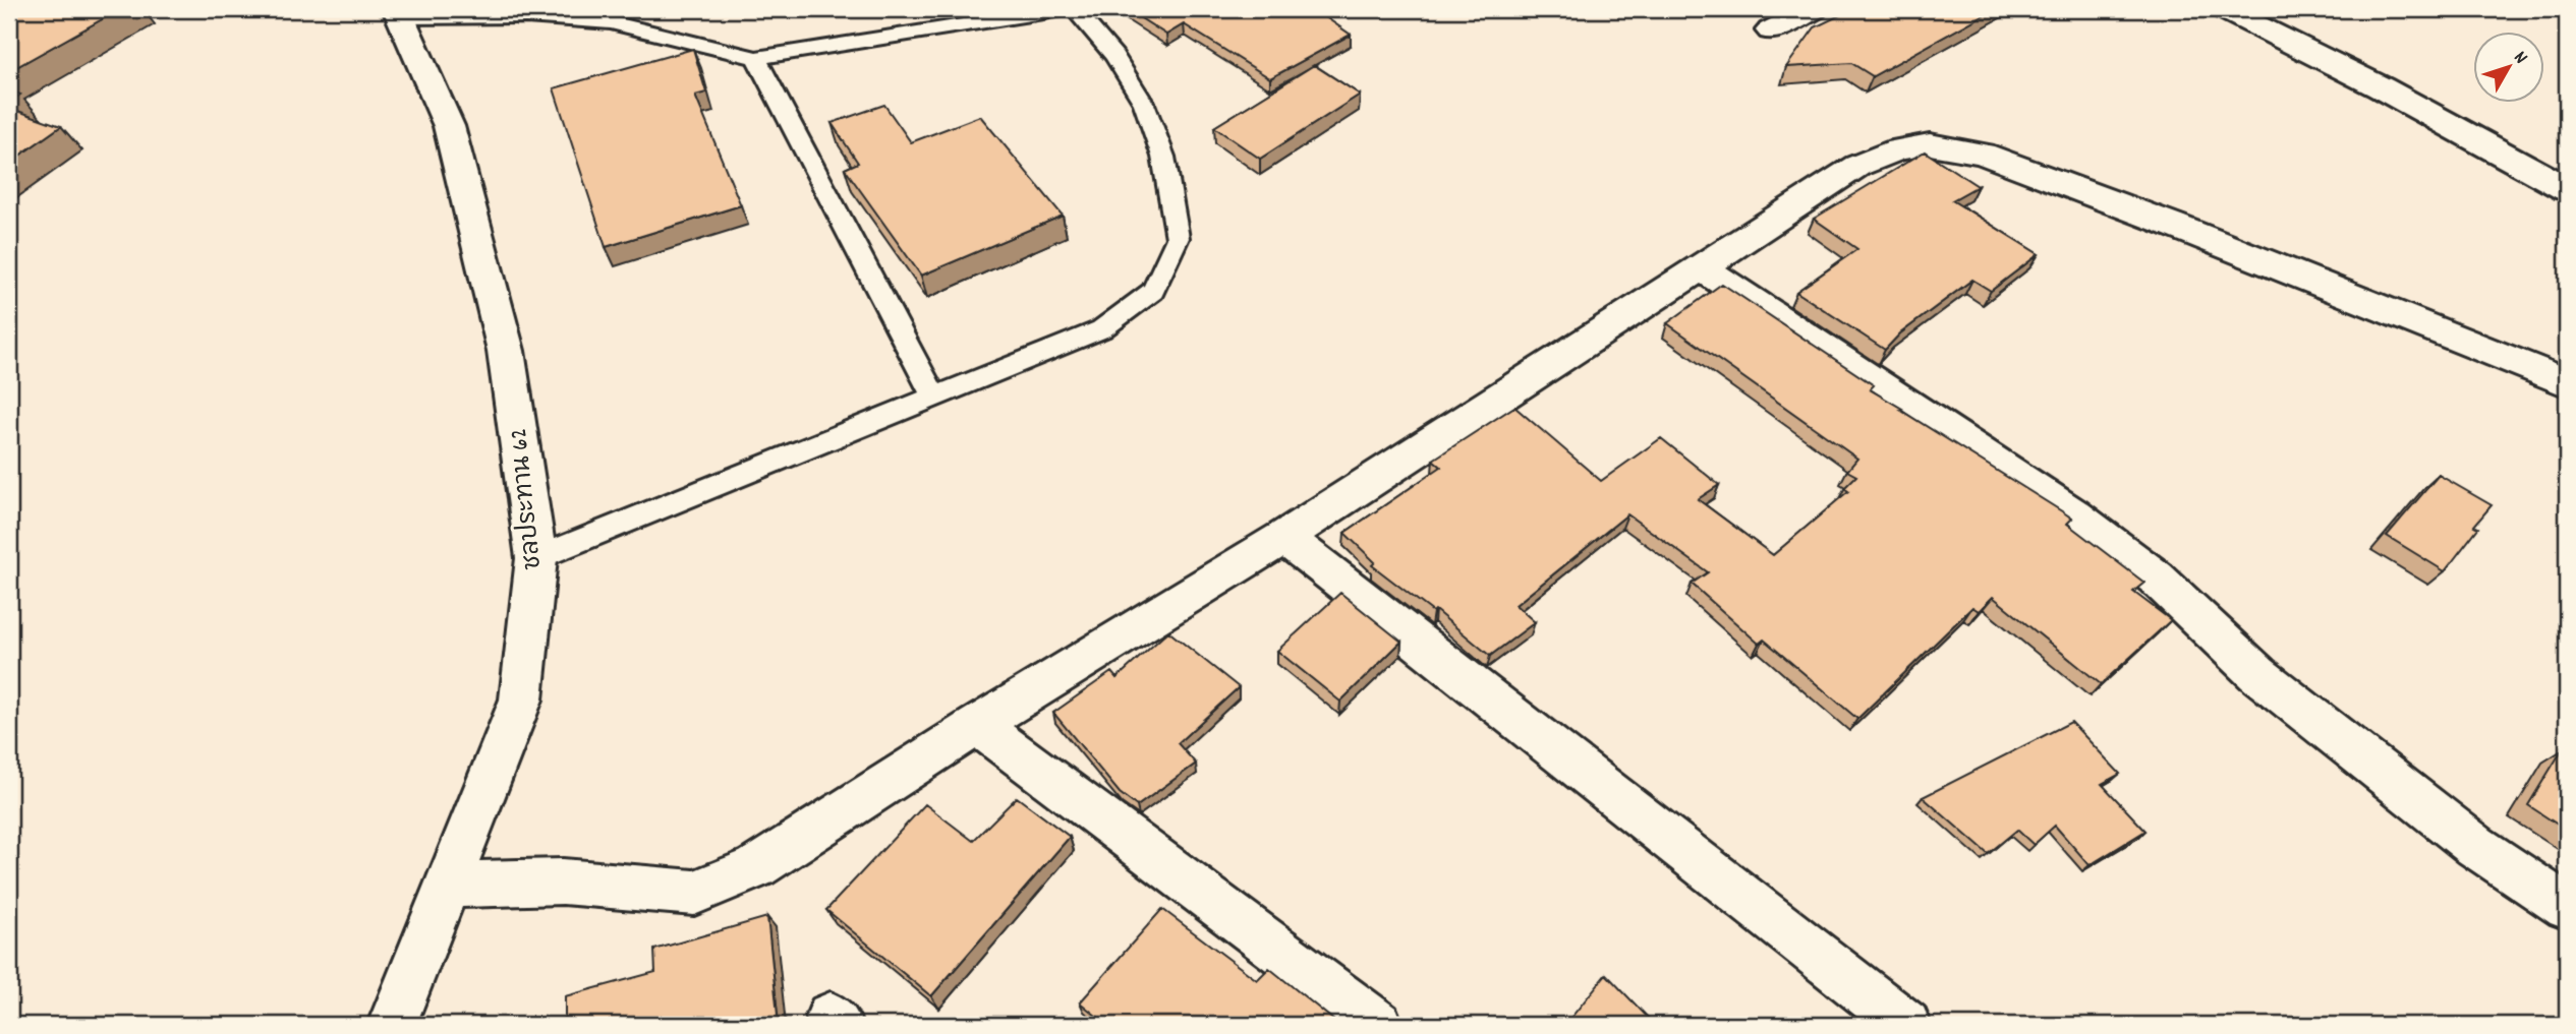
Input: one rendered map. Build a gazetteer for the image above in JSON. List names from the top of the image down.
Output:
{
  "streets": {
    "street": ["ชลประทาน 62"]
  },
  "north": "top right"
}
